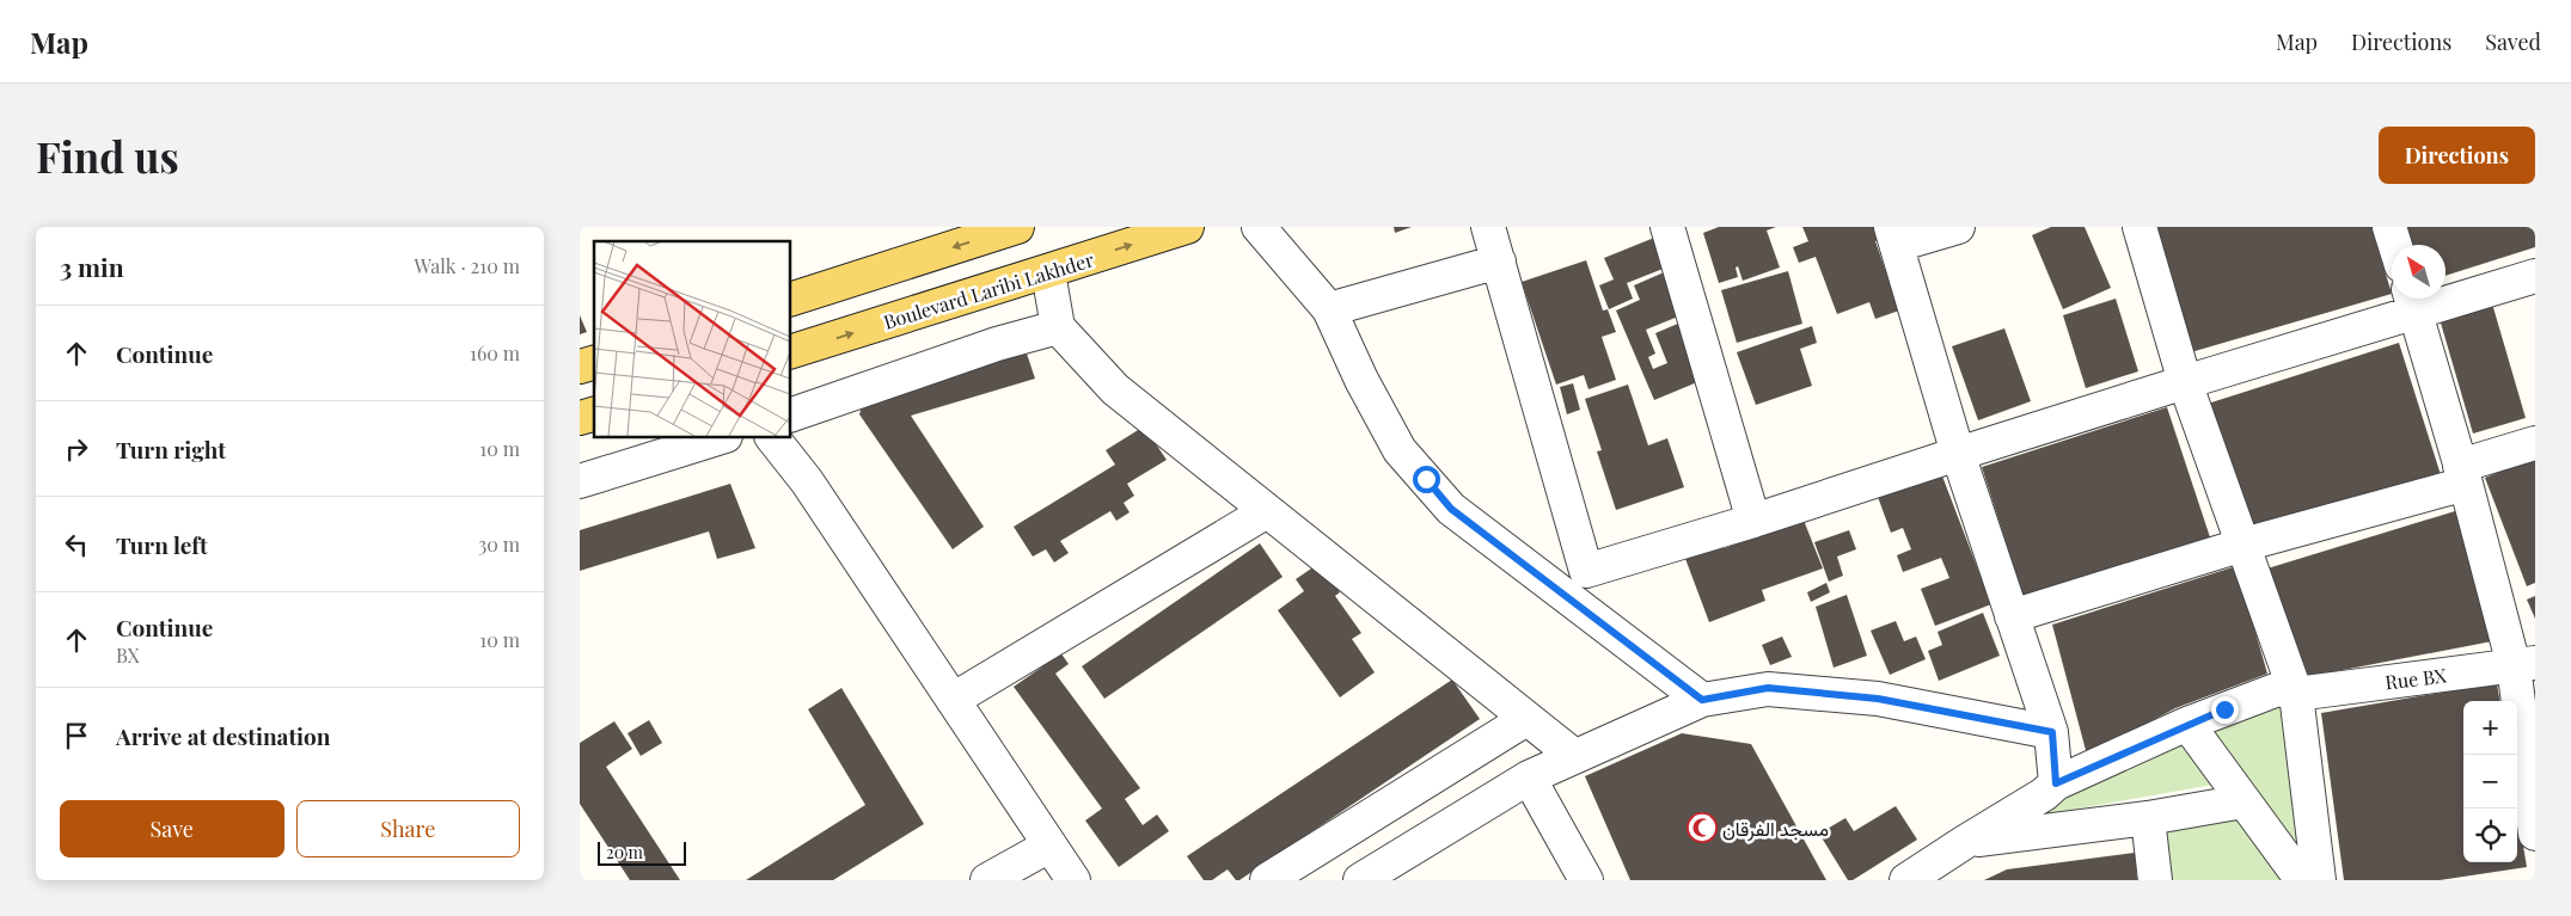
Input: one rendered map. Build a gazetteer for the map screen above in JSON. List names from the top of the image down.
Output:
{
  "streets": {
    "main road": ["Boulevard Laribi Lakhder"],
    "street": ["Rue BX"]
  },
  "places": {
    "mosque": ["مسجد الفرقان"]
  },
  "scale_bar": "20 m",
  "north": "top left",
  "page": {
    "header": "Map",
    "nav": ["Map", "Directions", "Saved"],
    "buttons": [
      "Directions",
      ["Save", "Share"]
    ],
    "title": "Find us",
    "heading": ["3 min", "Walk · 210 m"],
    "list": [
      ["Continue", "160 m"],
      ["Turn right", "10 m"],
      ["Turn left", "30 m"],
      ["Continue", "BX", "10 m"],
      "Arrive at destination"
    ],
    "map_buttons": ["+", "−"],
    "scale": "20 m"
  }
}
